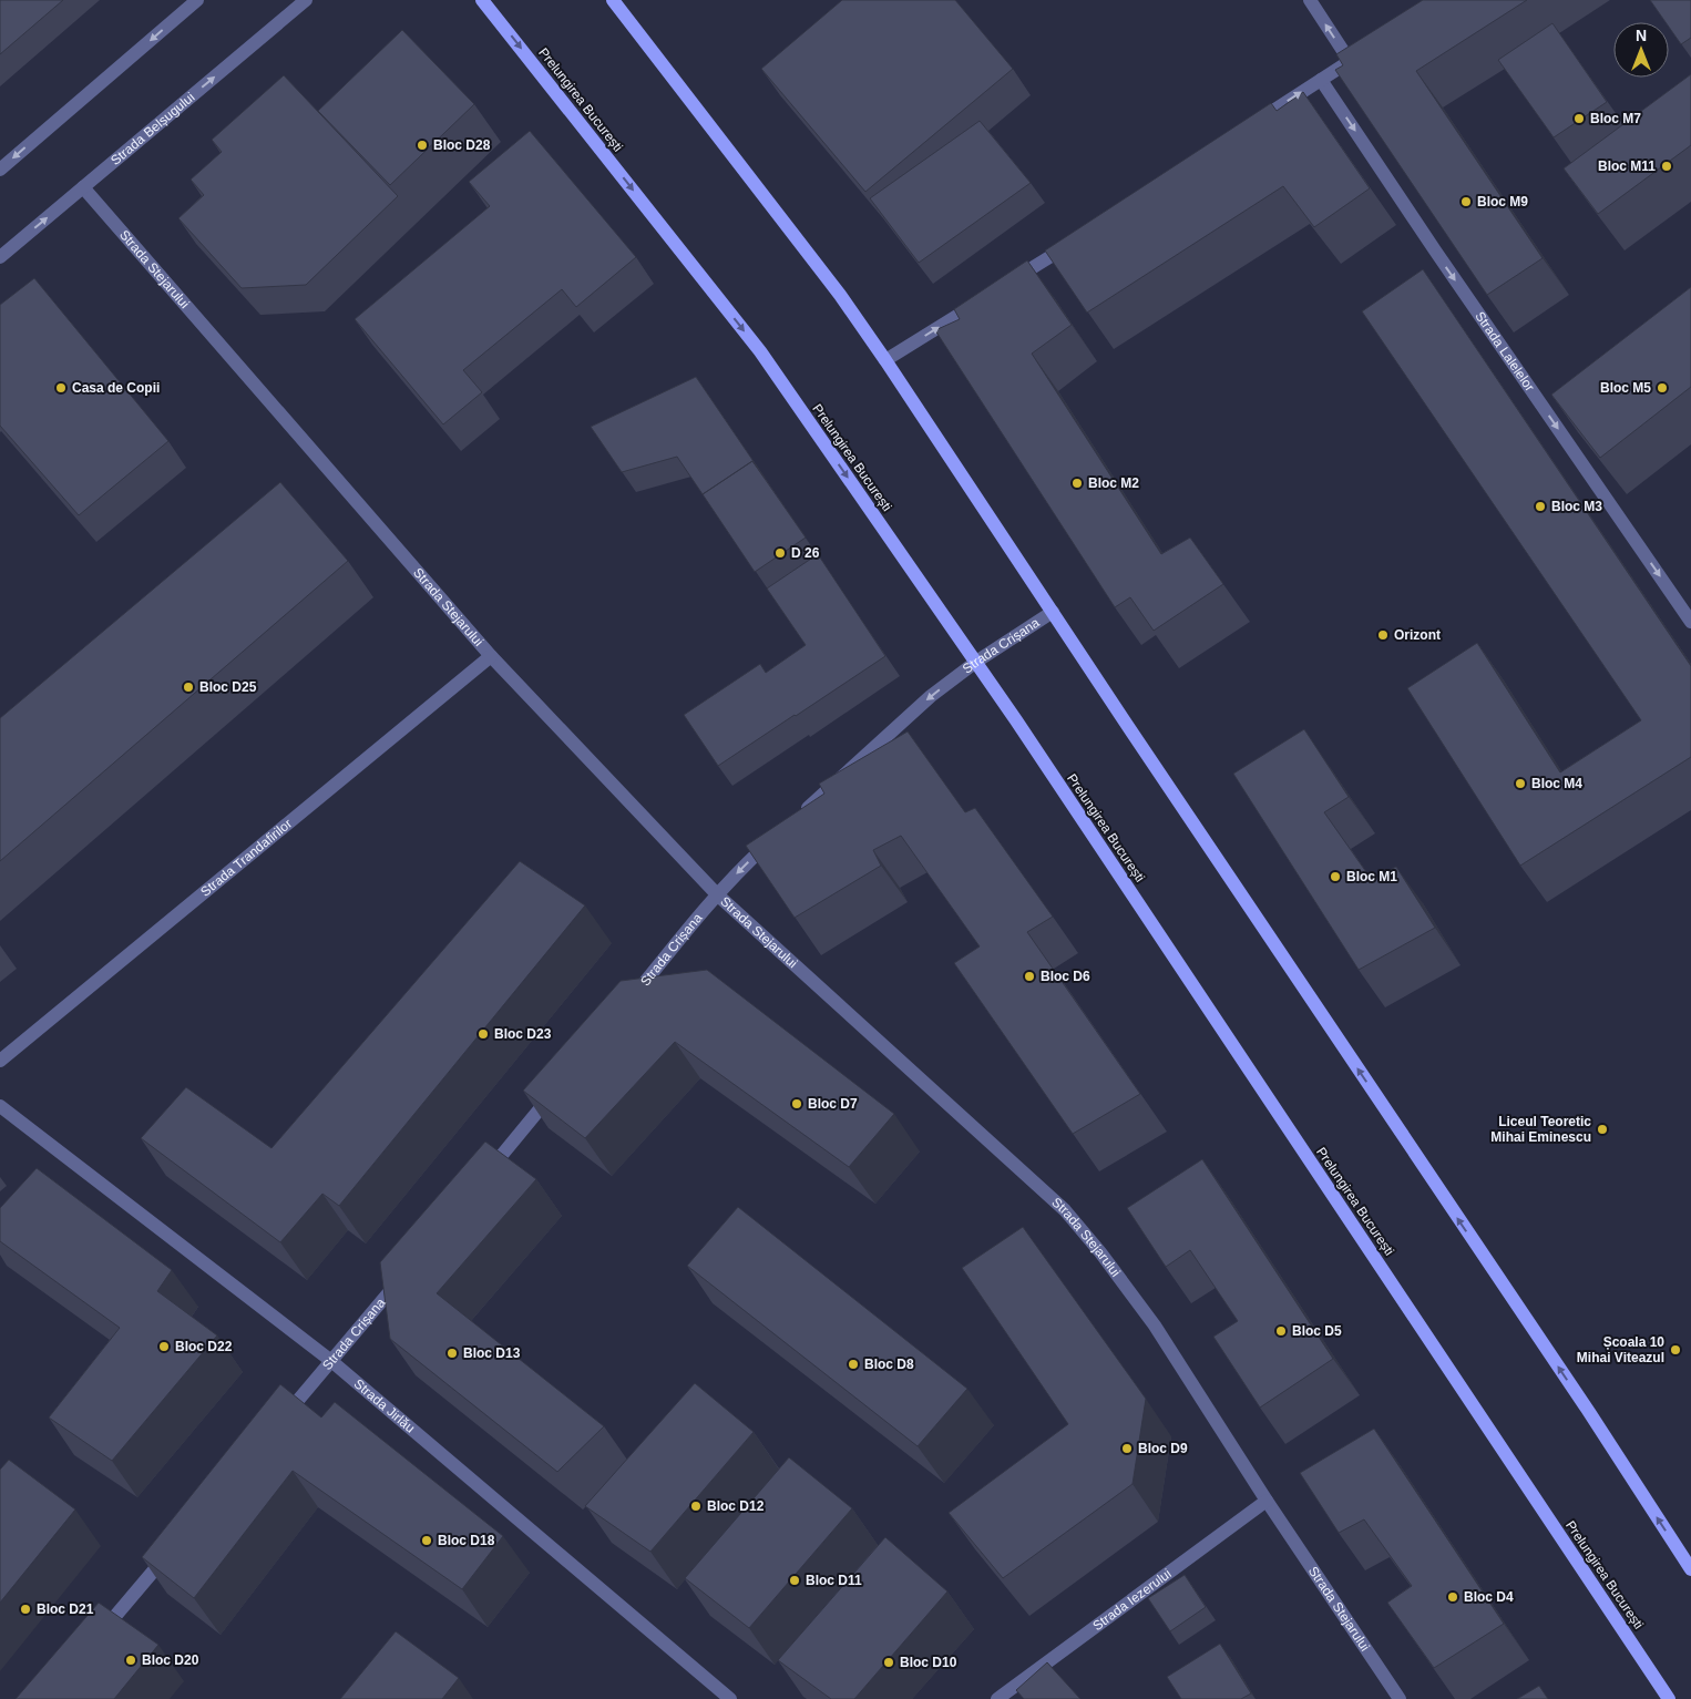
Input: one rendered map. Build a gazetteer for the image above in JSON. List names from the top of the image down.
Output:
{
  "streets": {
    "main road": ["Prelungirea București"],
    "street": [
      "Strada Belșugului",
      "Strada Stejarului",
      "Strada Lalelelor",
      "Strada Crișana",
      "Strada Trandafirilor",
      "Strada Jirlău",
      "Strada Iezerului"
    ]
  },
  "crossings": [
    ["Prelungirea București", "Strada Crișana"],
    ["Strada Belșugului", "Strada Stejarului"],
    ["Strada Stejarului", "Strada Crișana"],
    ["Strada Stejarului", "Strada Trandafirilor"],
    ["Strada Stejarului", "Strada Iezerului"],
    ["Strada Crișana", "Strada Jirlău"]
  ],
  "one_way": ["Strada Lalelelor", "Strada Crișana"],
  "places": [
    "Bloc M7",
    "Bloc D28",
    "Bloc M11",
    "Bloc M9",
    "Casa de Copii",
    "Bloc M5",
    "Bloc M2",
    "Bloc M3",
    "D 26",
    "Orizont",
    "Bloc D25",
    "Bloc M4",
    "Bloc M1",
    "Bloc D6",
    "Bloc D23",
    "Bloc D7",
    "Liceul Teoretic Mihai Eminescu",
    "Bloc D5",
    "Bloc D22",
    "Școala 10 Mihai Viteazul",
    "Bloc D13",
    "Bloc D8",
    "Bloc D9",
    "Bloc D12",
    "Bloc D18",
    "Bloc D11",
    "Bloc D4",
    "Bloc D21",
    "Bloc D20",
    "Bloc D10"
  ],
  "north": "top"
}
